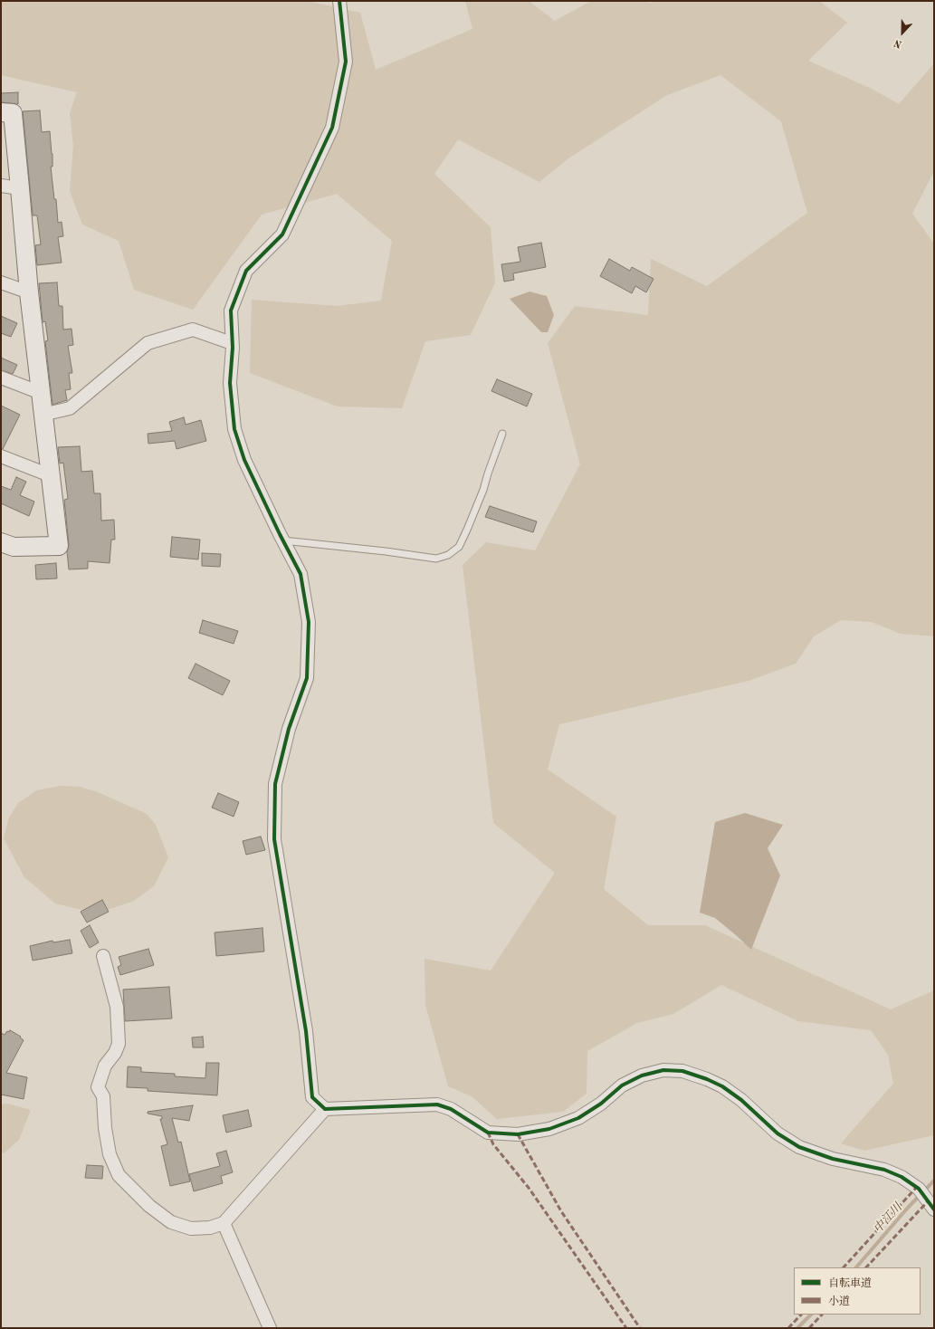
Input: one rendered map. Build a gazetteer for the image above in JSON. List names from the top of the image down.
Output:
{
  "water": ["中江川"],
  "legend": ["自転車道", "小道"],
  "north": "bottom"
}
